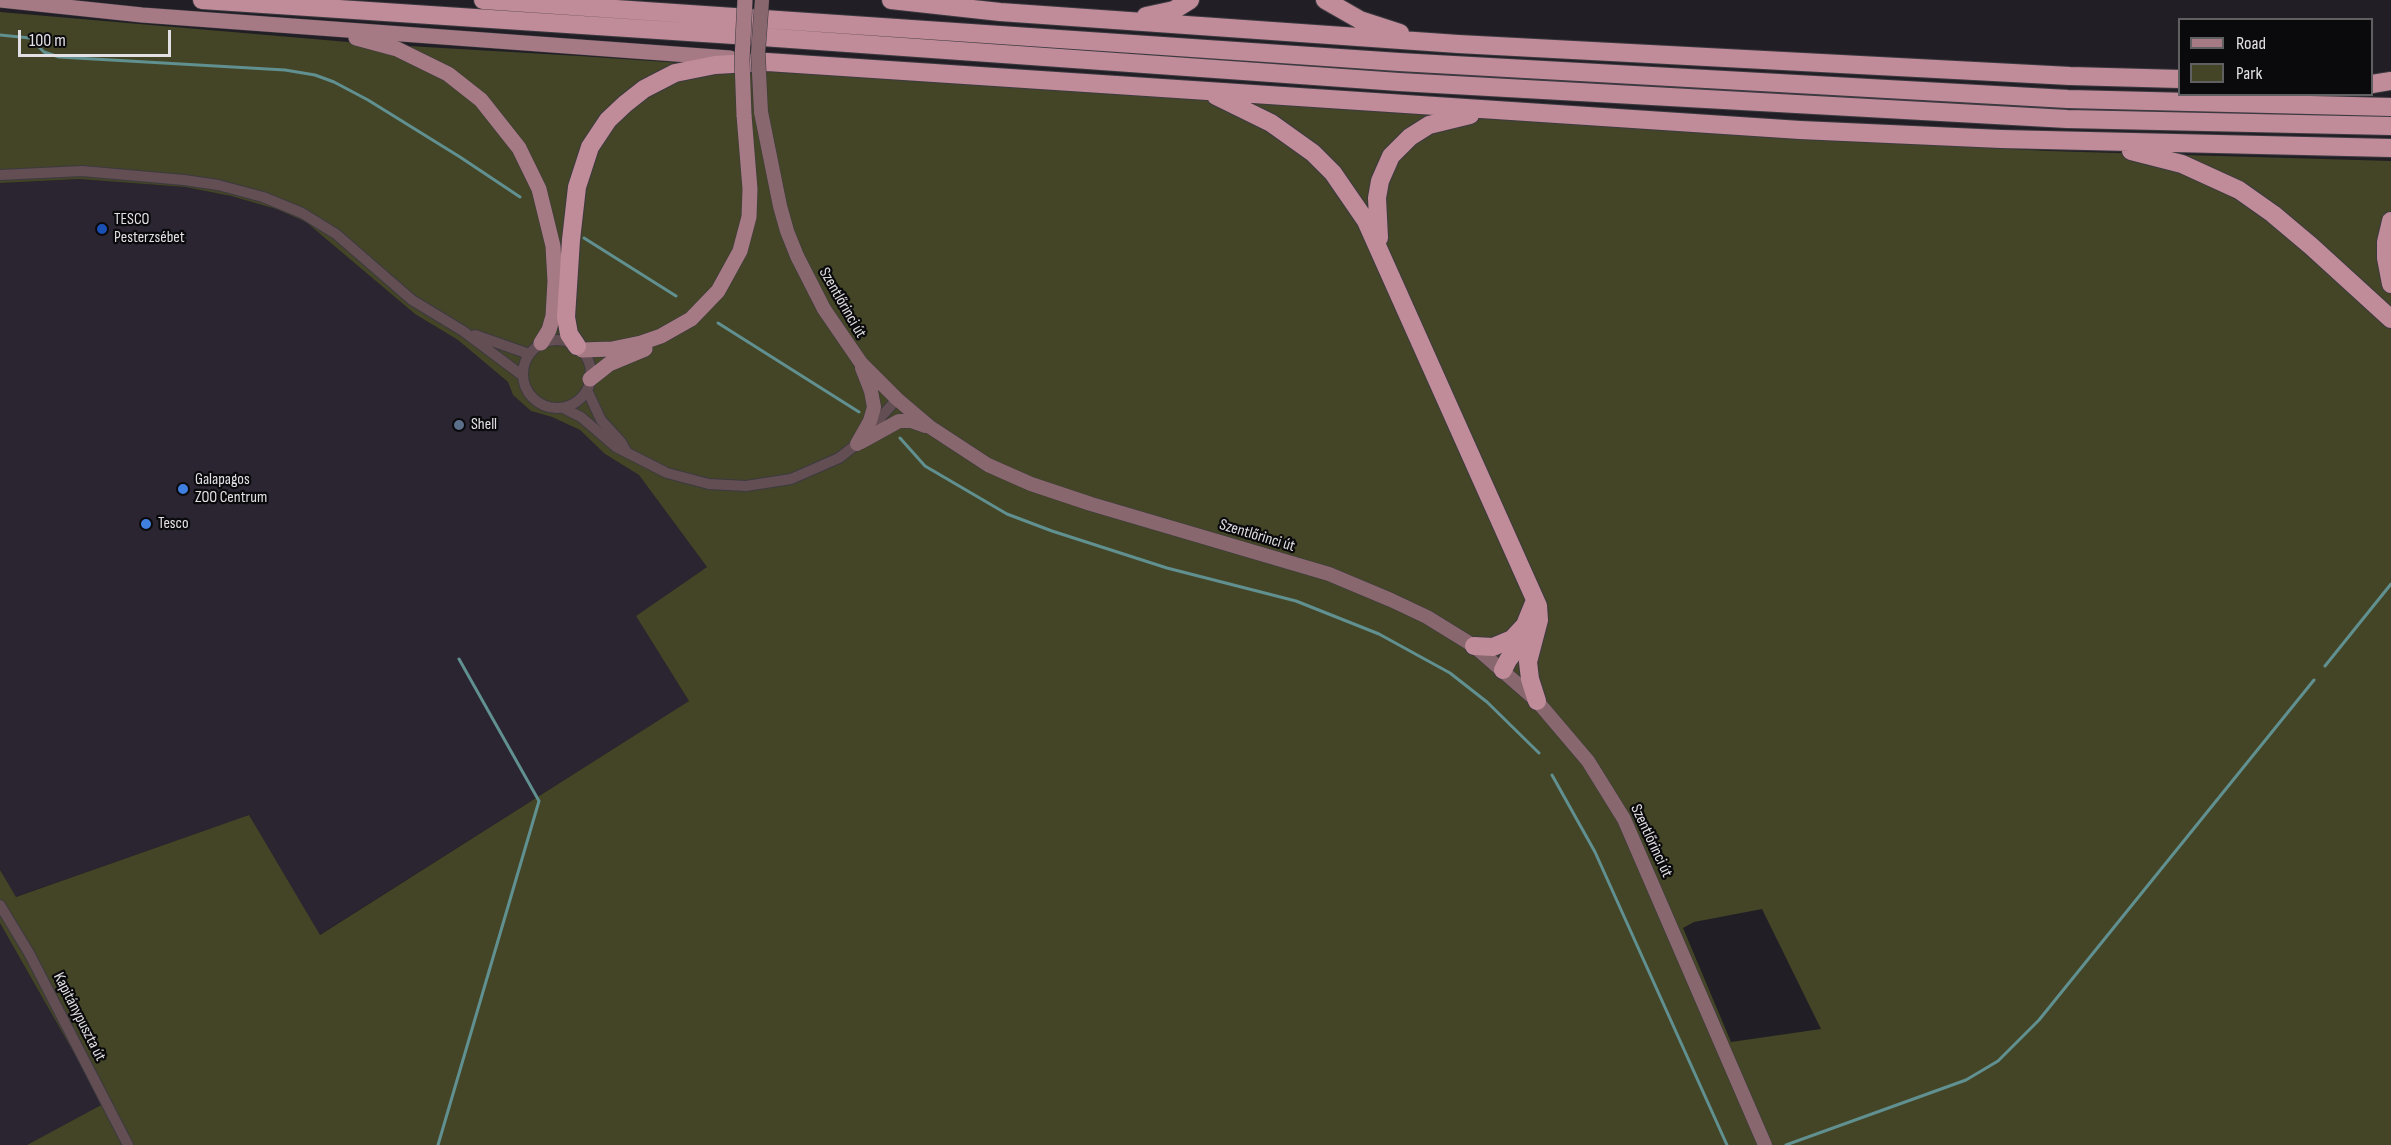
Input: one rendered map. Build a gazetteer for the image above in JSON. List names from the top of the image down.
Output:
{
  "streets": {
    "main road": ["Szentlőrinci út"],
    "street": ["Kapitánypuszta út"]
  },
  "places": [
    "TESCO Pesterzsébet",
    "Shell",
    "Galapagos ZOO Centrum",
    "Tesco"
  ],
  "legend": ["Road", "Park"],
  "scale_bar": "100 m"
}
